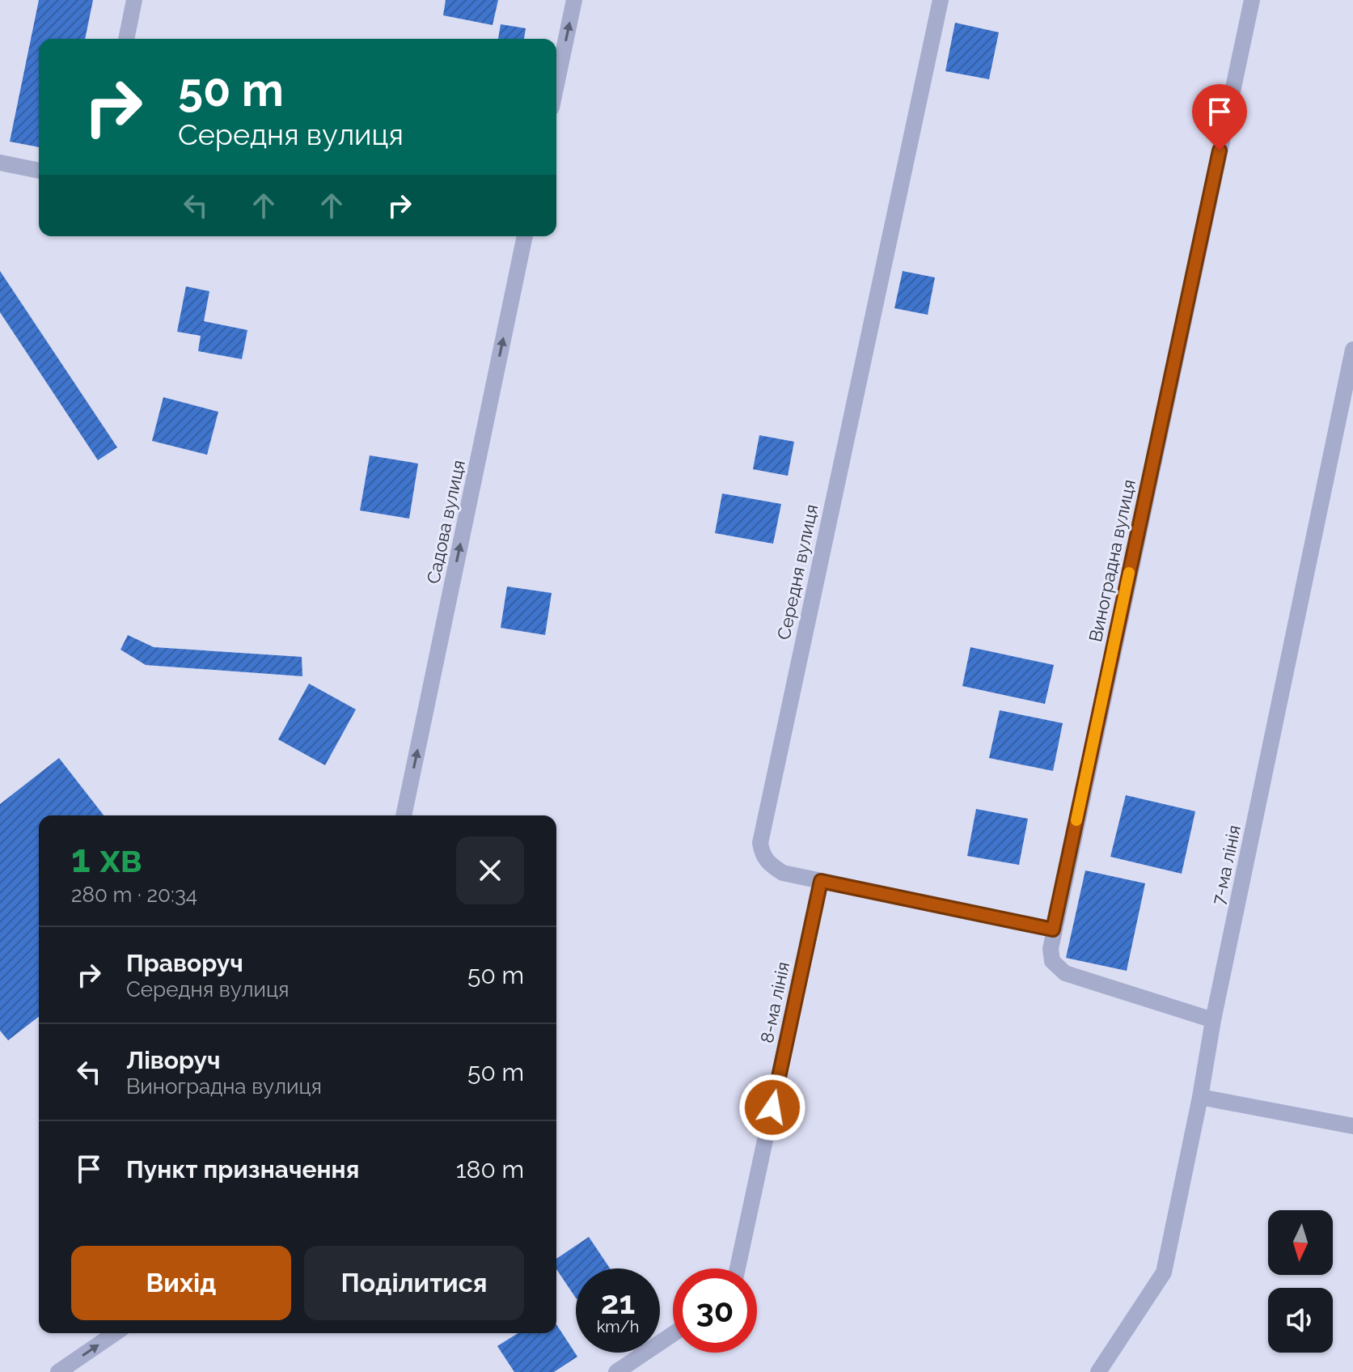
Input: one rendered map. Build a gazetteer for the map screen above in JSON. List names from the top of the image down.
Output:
{
  "streets": {
    "street": [
      "Садова вулиця",
      "Виноградна вулиця",
      "Середня вулиця",
      "7-ма лінія",
      "8-ма лінія"
    ]
  },
  "crossings": [
    ["Виноградна вулиця", "Середня вулиця"],
    ["Виноградна вулиця", "7-ма лінія"],
    ["Середня вулиця", "8-ма лінія"]
  ],
  "one_way": ["Садова вулиця"],
  "north": "bottom",
  "page": {
    "turn": ["50 m", "Середня вулиця"],
    "heading": ["1 хв", "280 m · 20:34"],
    "list": [
      {
        "name": "Праворуч",
        "note": "Середня вулиця",
        "value": "50 m"
      },
      {
        "name": "Ліворуч",
        "note": "Виноградна вулиця",
        "value": "50 m"
      },
      {
        "name": "Пункт призначення",
        "value": "180 m"
      }
    ],
    "buttons": ["Вихід", "Поділитися"],
    "speed": "21 km/h",
    "limit": "30"
  }
}
